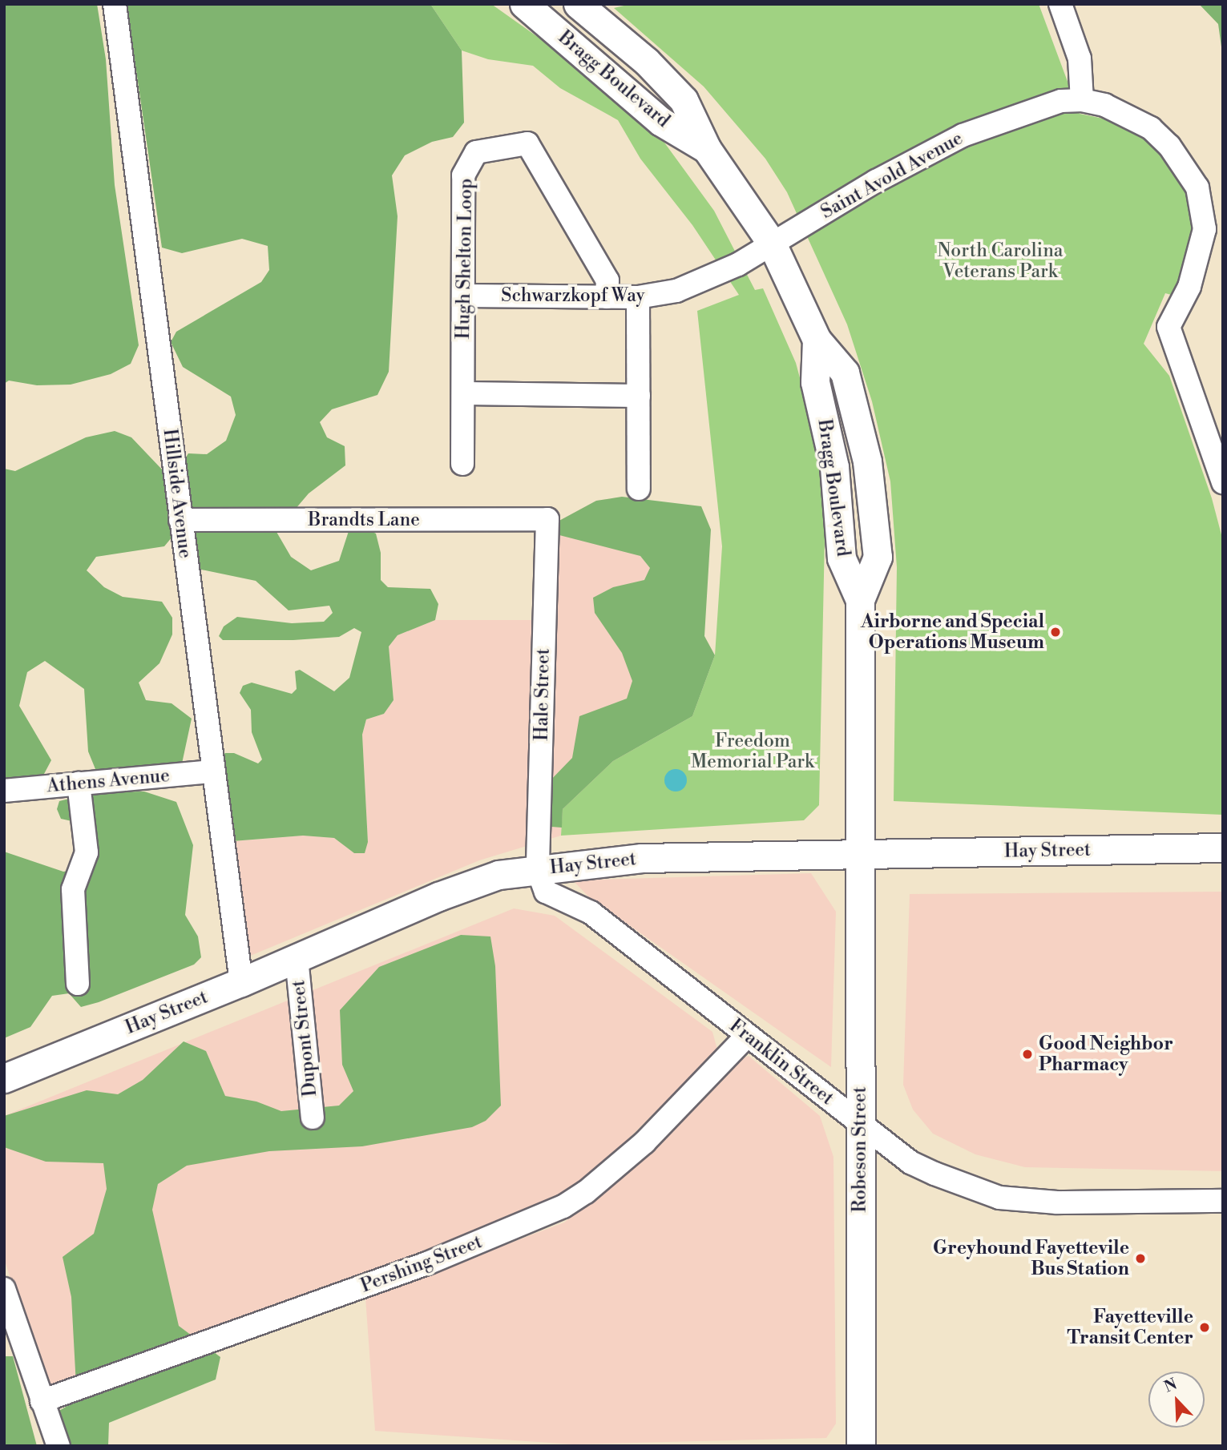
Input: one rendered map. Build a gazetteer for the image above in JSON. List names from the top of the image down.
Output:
{
  "streets": {
    "main road": ["Bragg Boulevard", "Hay Street", "Robeson Street"],
    "street": [
      "Saint Avold Avenue",
      "Hugh Shelton Loop",
      "Schwarzkopf Way",
      "Hillside Avenue",
      "Brandts Lane",
      "Hale Street",
      "Athens Avenue",
      "Dupont Street",
      "Franklin Street",
      "Pershing Street"
    ]
  },
  "crossings": [
    ["Bragg Boulevard", "Saint Avold Avenue"],
    ["Bragg Boulevard", "Schwarzkopf Way"],
    ["Bragg Boulevard", "Hay Street"],
    ["Bragg Boulevard", "Robeson Street"],
    ["Saint Avold Avenue", "Schwarzkopf Way"],
    ["Hugh Shelton Loop", "Schwarzkopf Way"],
    ["Hillside Avenue", "Brandts Lane"],
    ["Hillside Avenue", "Athens Avenue"],
    ["Hillside Avenue", "Hay Street"],
    ["Brandts Lane", "Hale Street"],
    ["Hale Street", "Hay Street"],
    ["Hale Street", "Franklin Street"],
    ["Hay Street", "Dupont Street"],
    ["Hay Street", "Franklin Street"],
    ["Hay Street", "Robeson Street"],
    ["Franklin Street", "Robeson Street"],
    ["Franklin Street", "Pershing Street"]
  ],
  "parks": ["North Carolina Veterans Park", "Freedom Memorial Park"],
  "places": [
    "Airborne and Special Operations Museum",
    "Good Neighbor Pharmacy",
    "Greyhound Fayettevile Bus Station",
    "Fayetteville Transit Center"
  ],
  "north": "top left"
}
